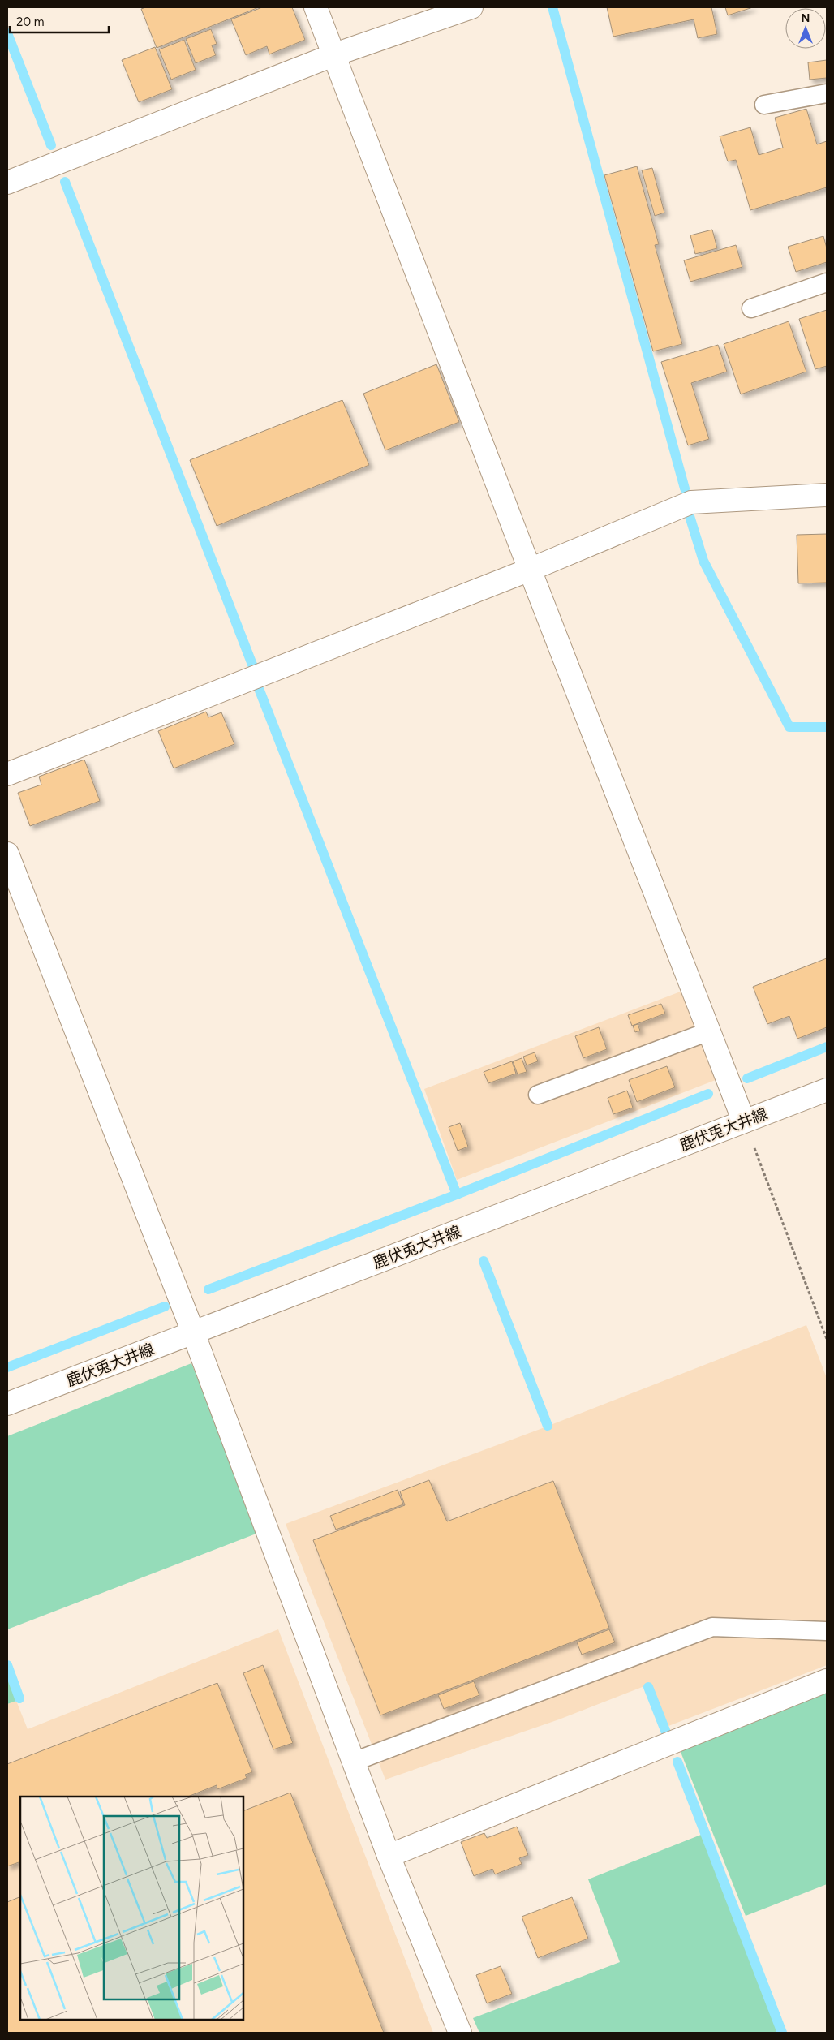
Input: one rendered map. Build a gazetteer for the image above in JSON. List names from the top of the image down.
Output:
{
  "streets": {
    "street": ["鹿伏兎大井線"]
  },
  "scale_bar": "20 m",
  "north": "top"
}
